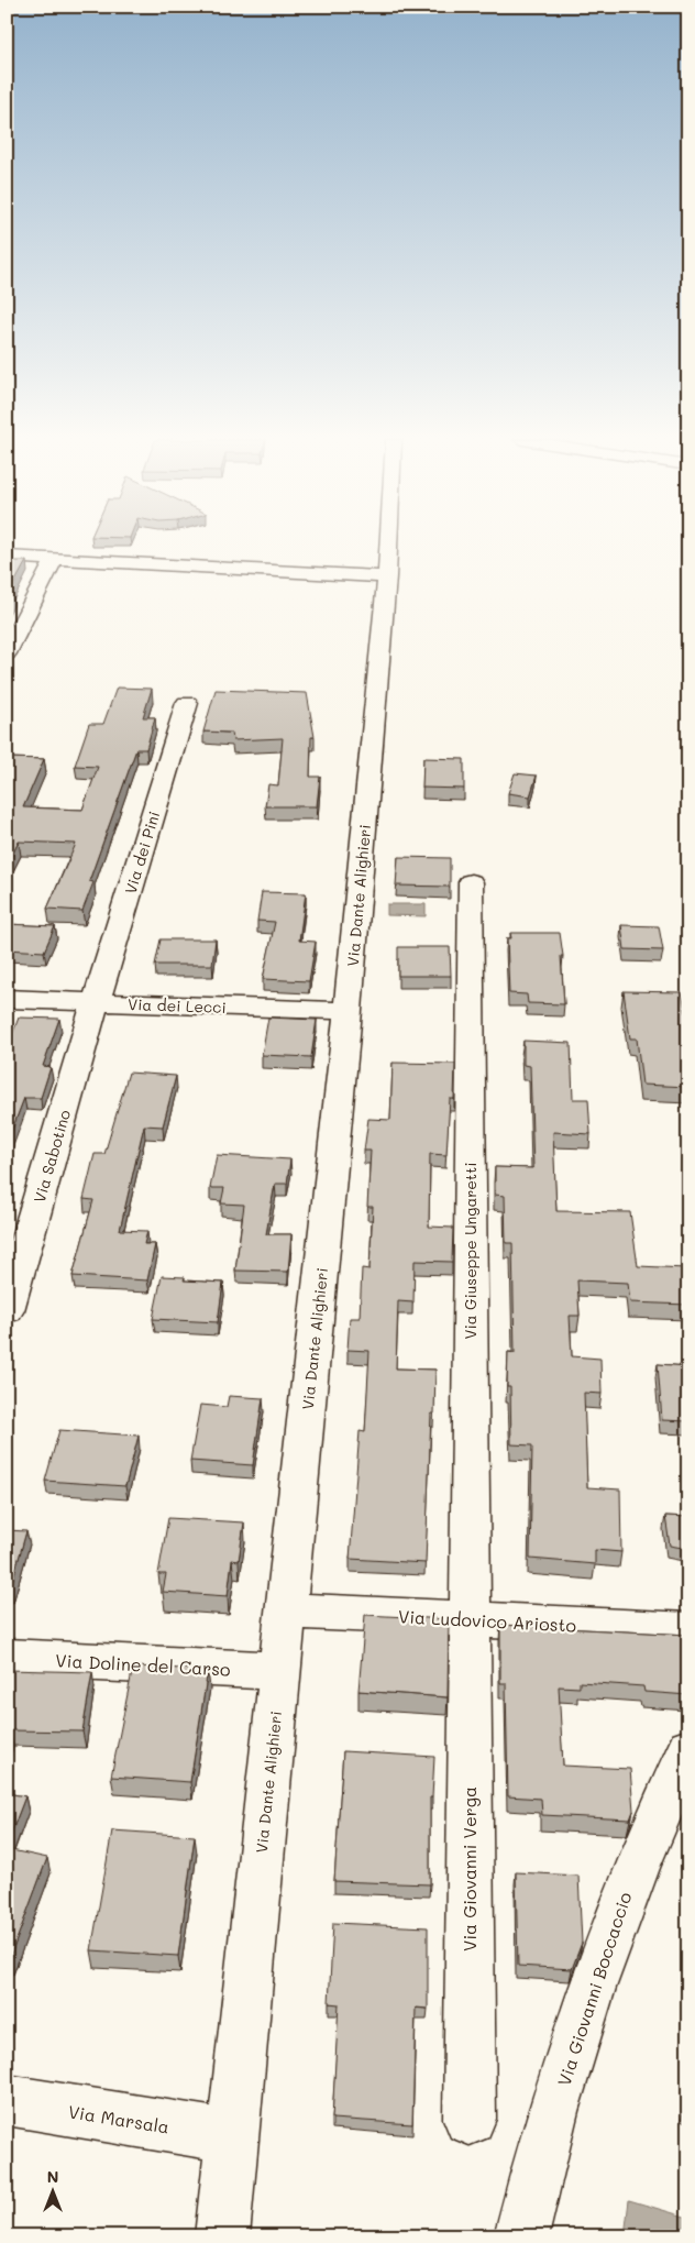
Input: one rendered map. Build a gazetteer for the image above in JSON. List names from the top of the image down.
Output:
{
  "streets": {
    "street": [
      "Via dei Pini",
      "Via Dante Alighieri",
      "Via dei Lecci",
      "Via Sabotino",
      "Via Giuseppe Ungaretti",
      "Via Ludovico Ariosto",
      "Via Doline del Carso",
      "Via Giovanni Verga",
      "Via Giovanni Boccaccio",
      "Via Marsala"
    ]
  },
  "crossings": [
    ["Via dei Pini", "Via dei Lecci"],
    ["Via dei Pini", "Via Sabotino"],
    ["Via Dante Alighieri", "Via dei Lecci"],
    ["Via Dante Alighieri", "Via Ludovico Ariosto"],
    ["Via Dante Alighieri", "Via Doline del Carso"],
    ["Via Dante Alighieri", "Via Marsala"],
    ["Via dei Lecci", "Via Sabotino"],
    ["Via Giuseppe Ungaretti", "Via Ludovico Ariosto"],
    ["Via Giuseppe Ungaretti", "Via Giovanni Verga"],
    ["Via Ludovico Ariosto", "Via Giovanni Verga"]
  ],
  "north": "top"
}
